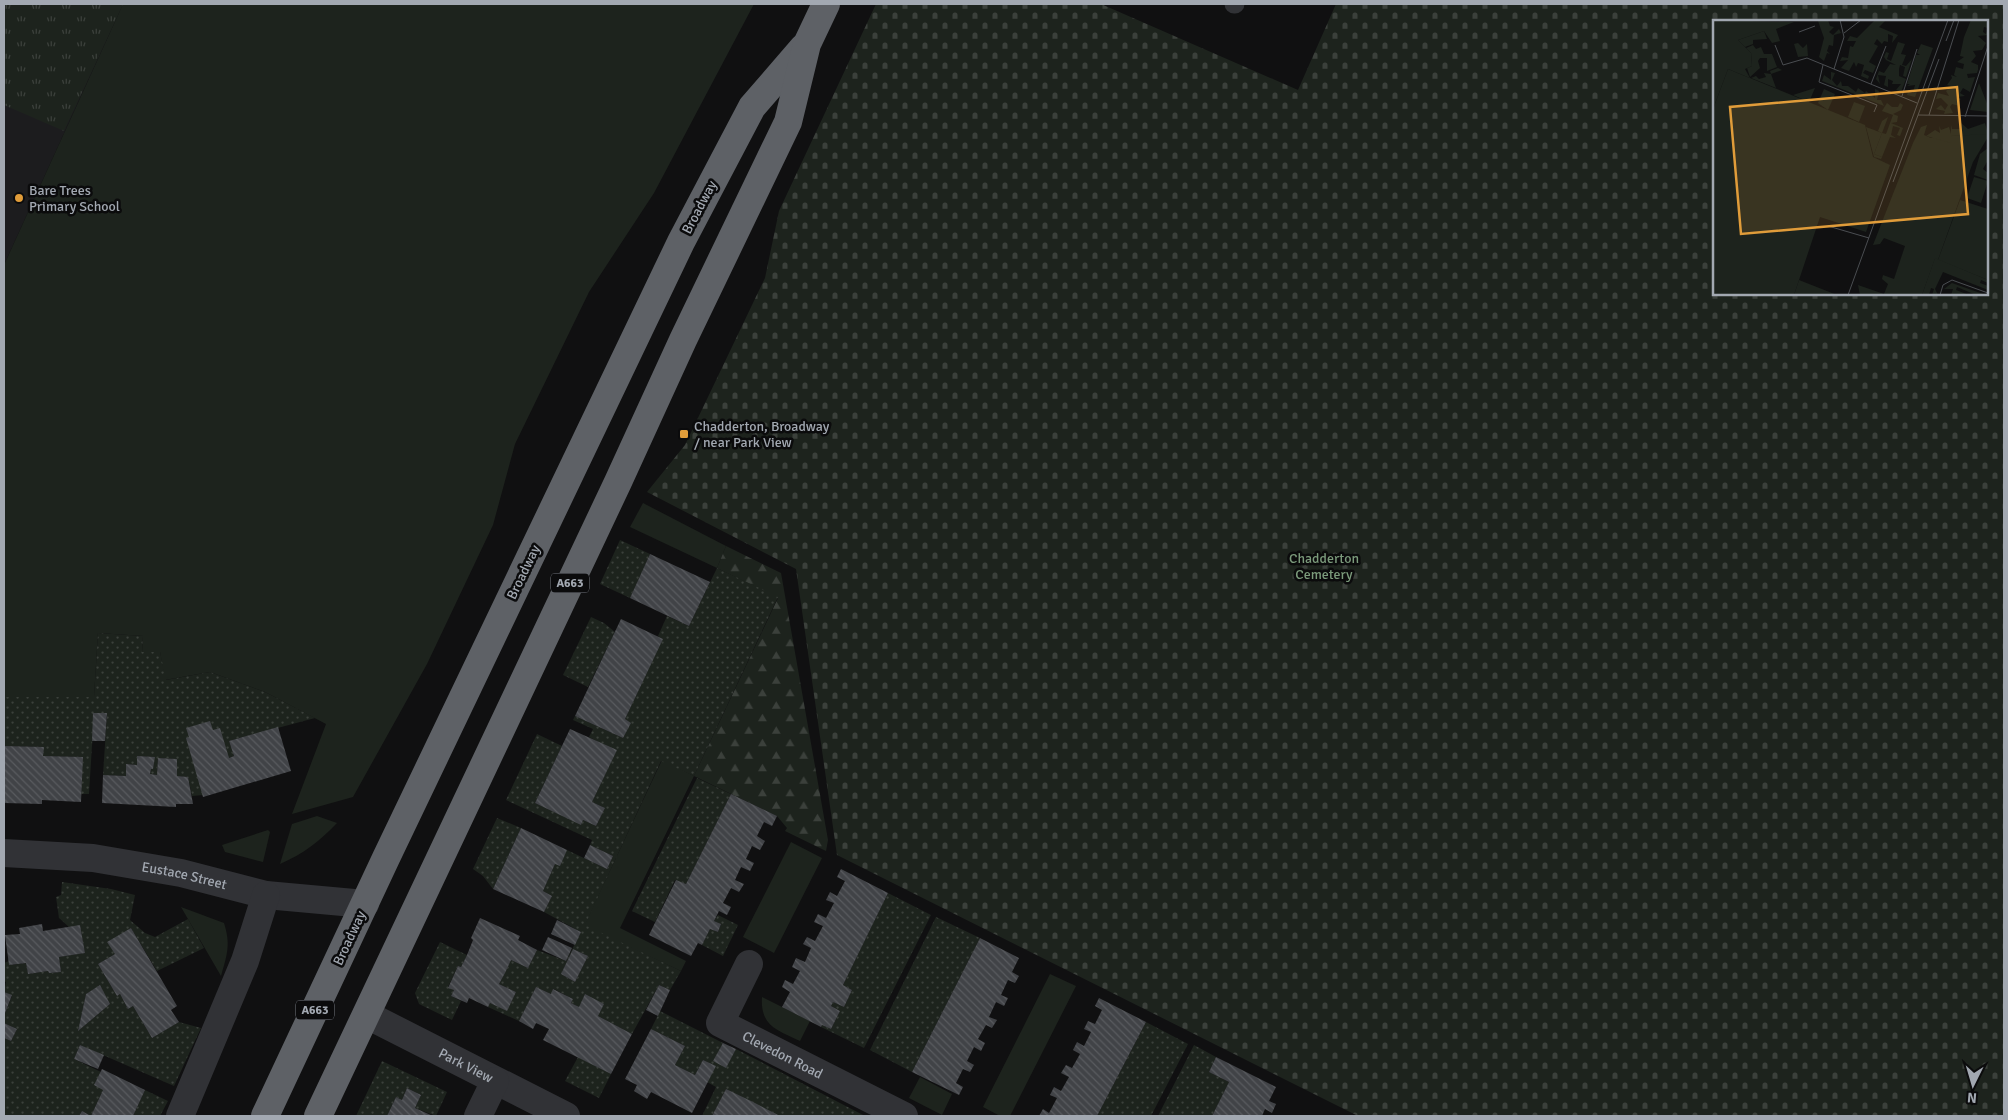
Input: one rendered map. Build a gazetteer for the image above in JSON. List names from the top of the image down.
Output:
{
  "streets": {
    "highway": ["Broadway", "A663"],
    "street": ["Eustace Street", "Clevedon Road", "Park View"]
  },
  "crossings": [
    ["Broadway", "Eustace Street"],
    ["Broadway", "Park View"]
  ],
  "parks": ["Chadderton Cemetery"],
  "places": {
    "other": ["Bare Trees Primary School"],
    "transit": ["Chadderton, Broadway / near Park View"]
  },
  "north": "bottom"
}
